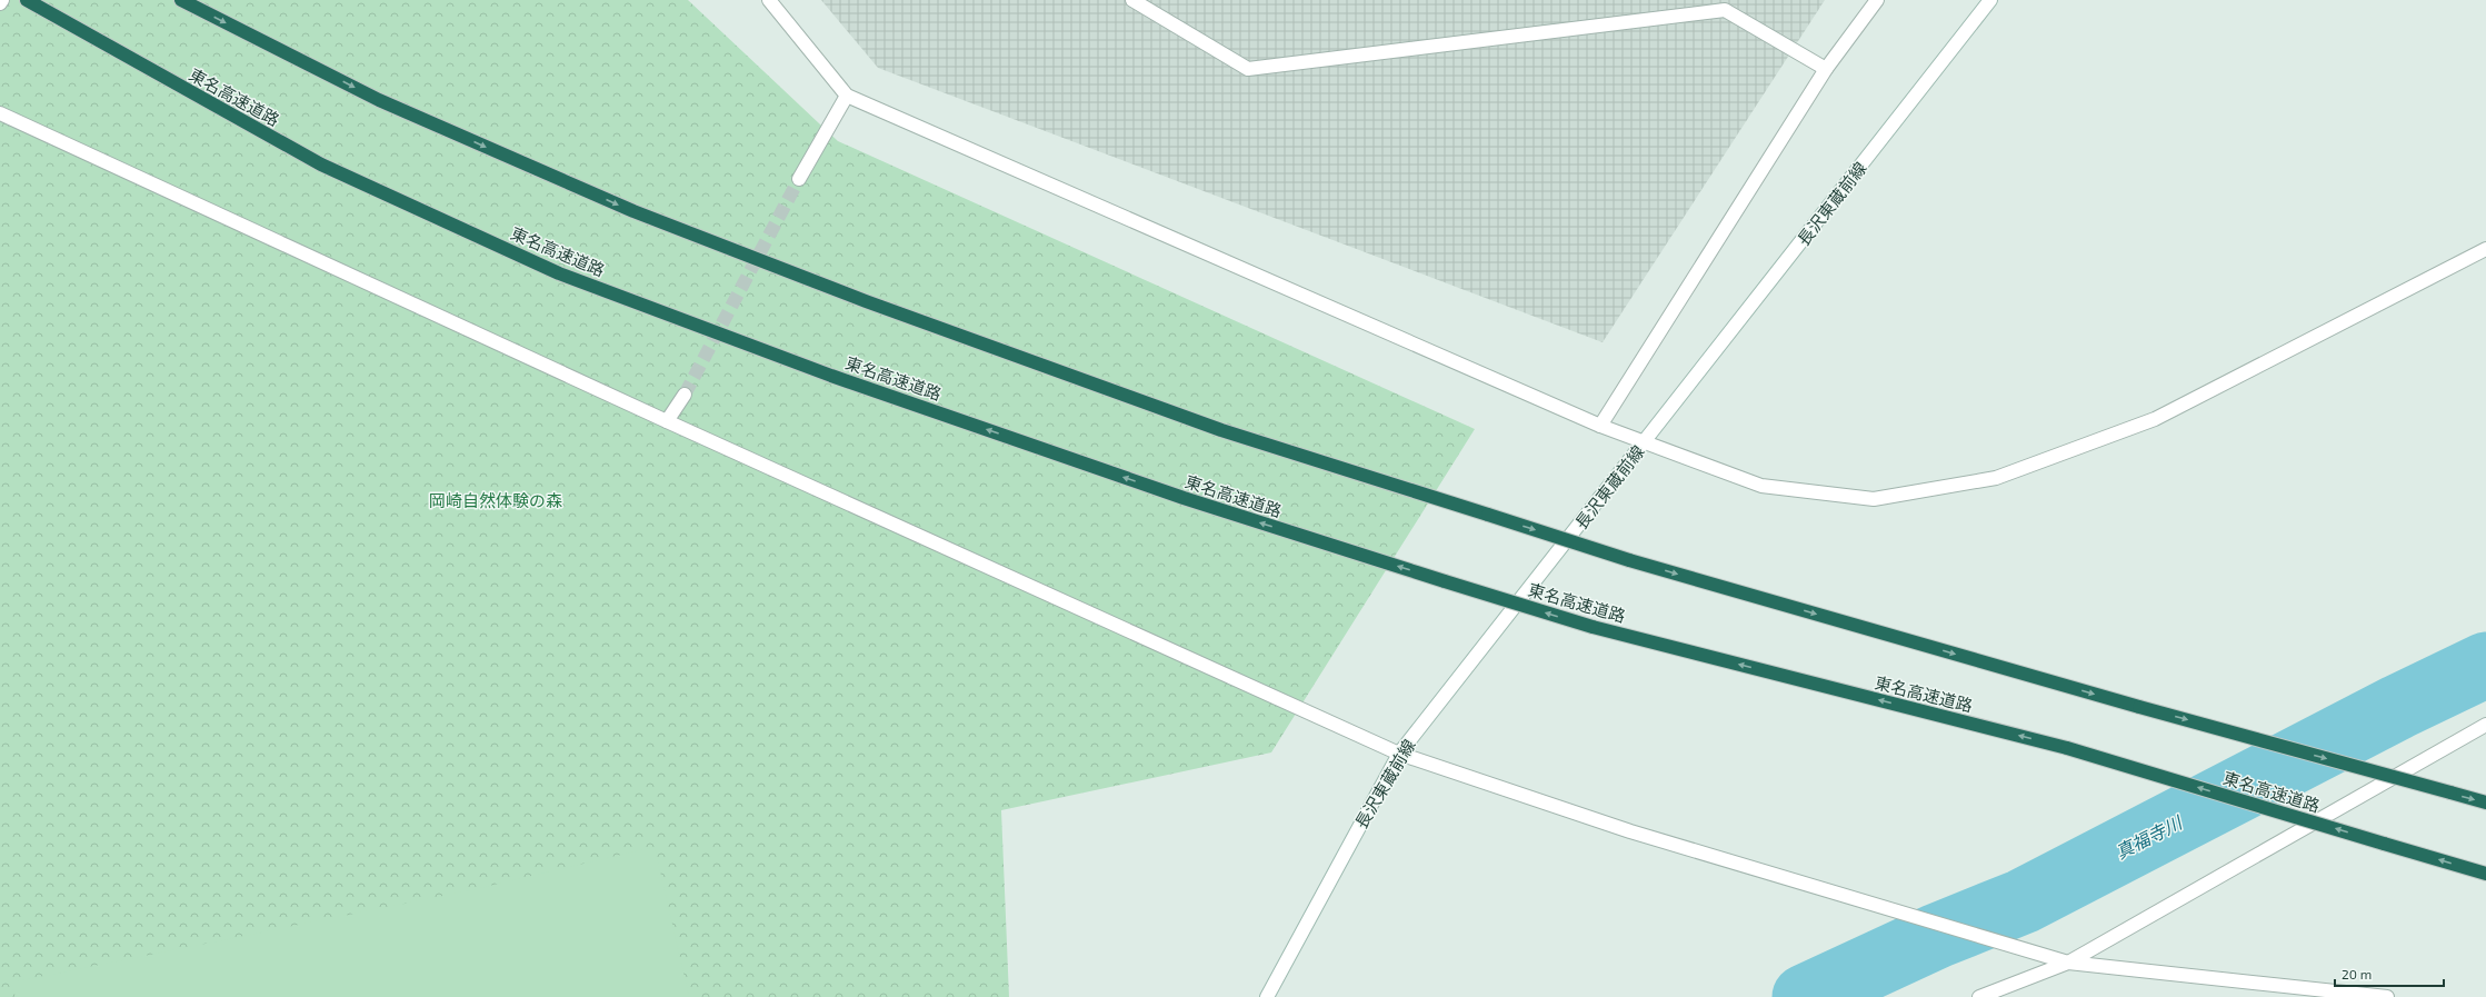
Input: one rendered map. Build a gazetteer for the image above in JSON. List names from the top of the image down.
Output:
{
  "streets": {
    "highway": ["東名高速道路"],
    "street": ["長沢東蔵前線"]
  },
  "water": ["真福寺川"],
  "parks": ["岡崎自然体験の森"],
  "scale_bar": "20 m"
}
